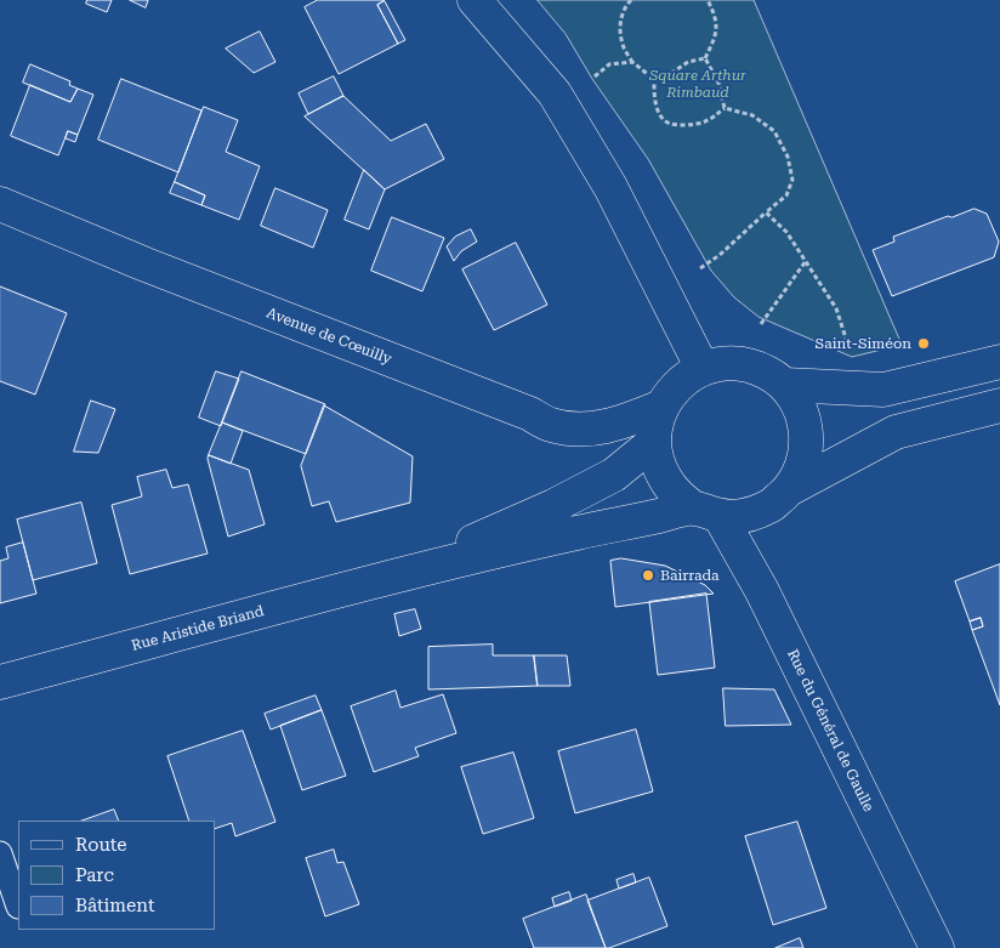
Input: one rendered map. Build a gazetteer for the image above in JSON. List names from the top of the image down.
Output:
{
  "streets": {
    "street": ["Avenue de Cœuilly", "Rue Aristide Briand", "Rue du Général de Gaulle"]
  },
  "crossings": [
    ["Avenue de Cœuilly", "Rue Aristide Briand"],
    ["Avenue de Cœuilly", "Rue du Général de Gaulle"],
    ["Rue Aristide Briand", "Rue du Général de Gaulle"]
  ],
  "parks": ["Square Arthur Rimbaud"],
  "places": ["Saint-Siméon", "Bairrada"],
  "legend": ["Route", "Parc", "Bâtiment"]
}
